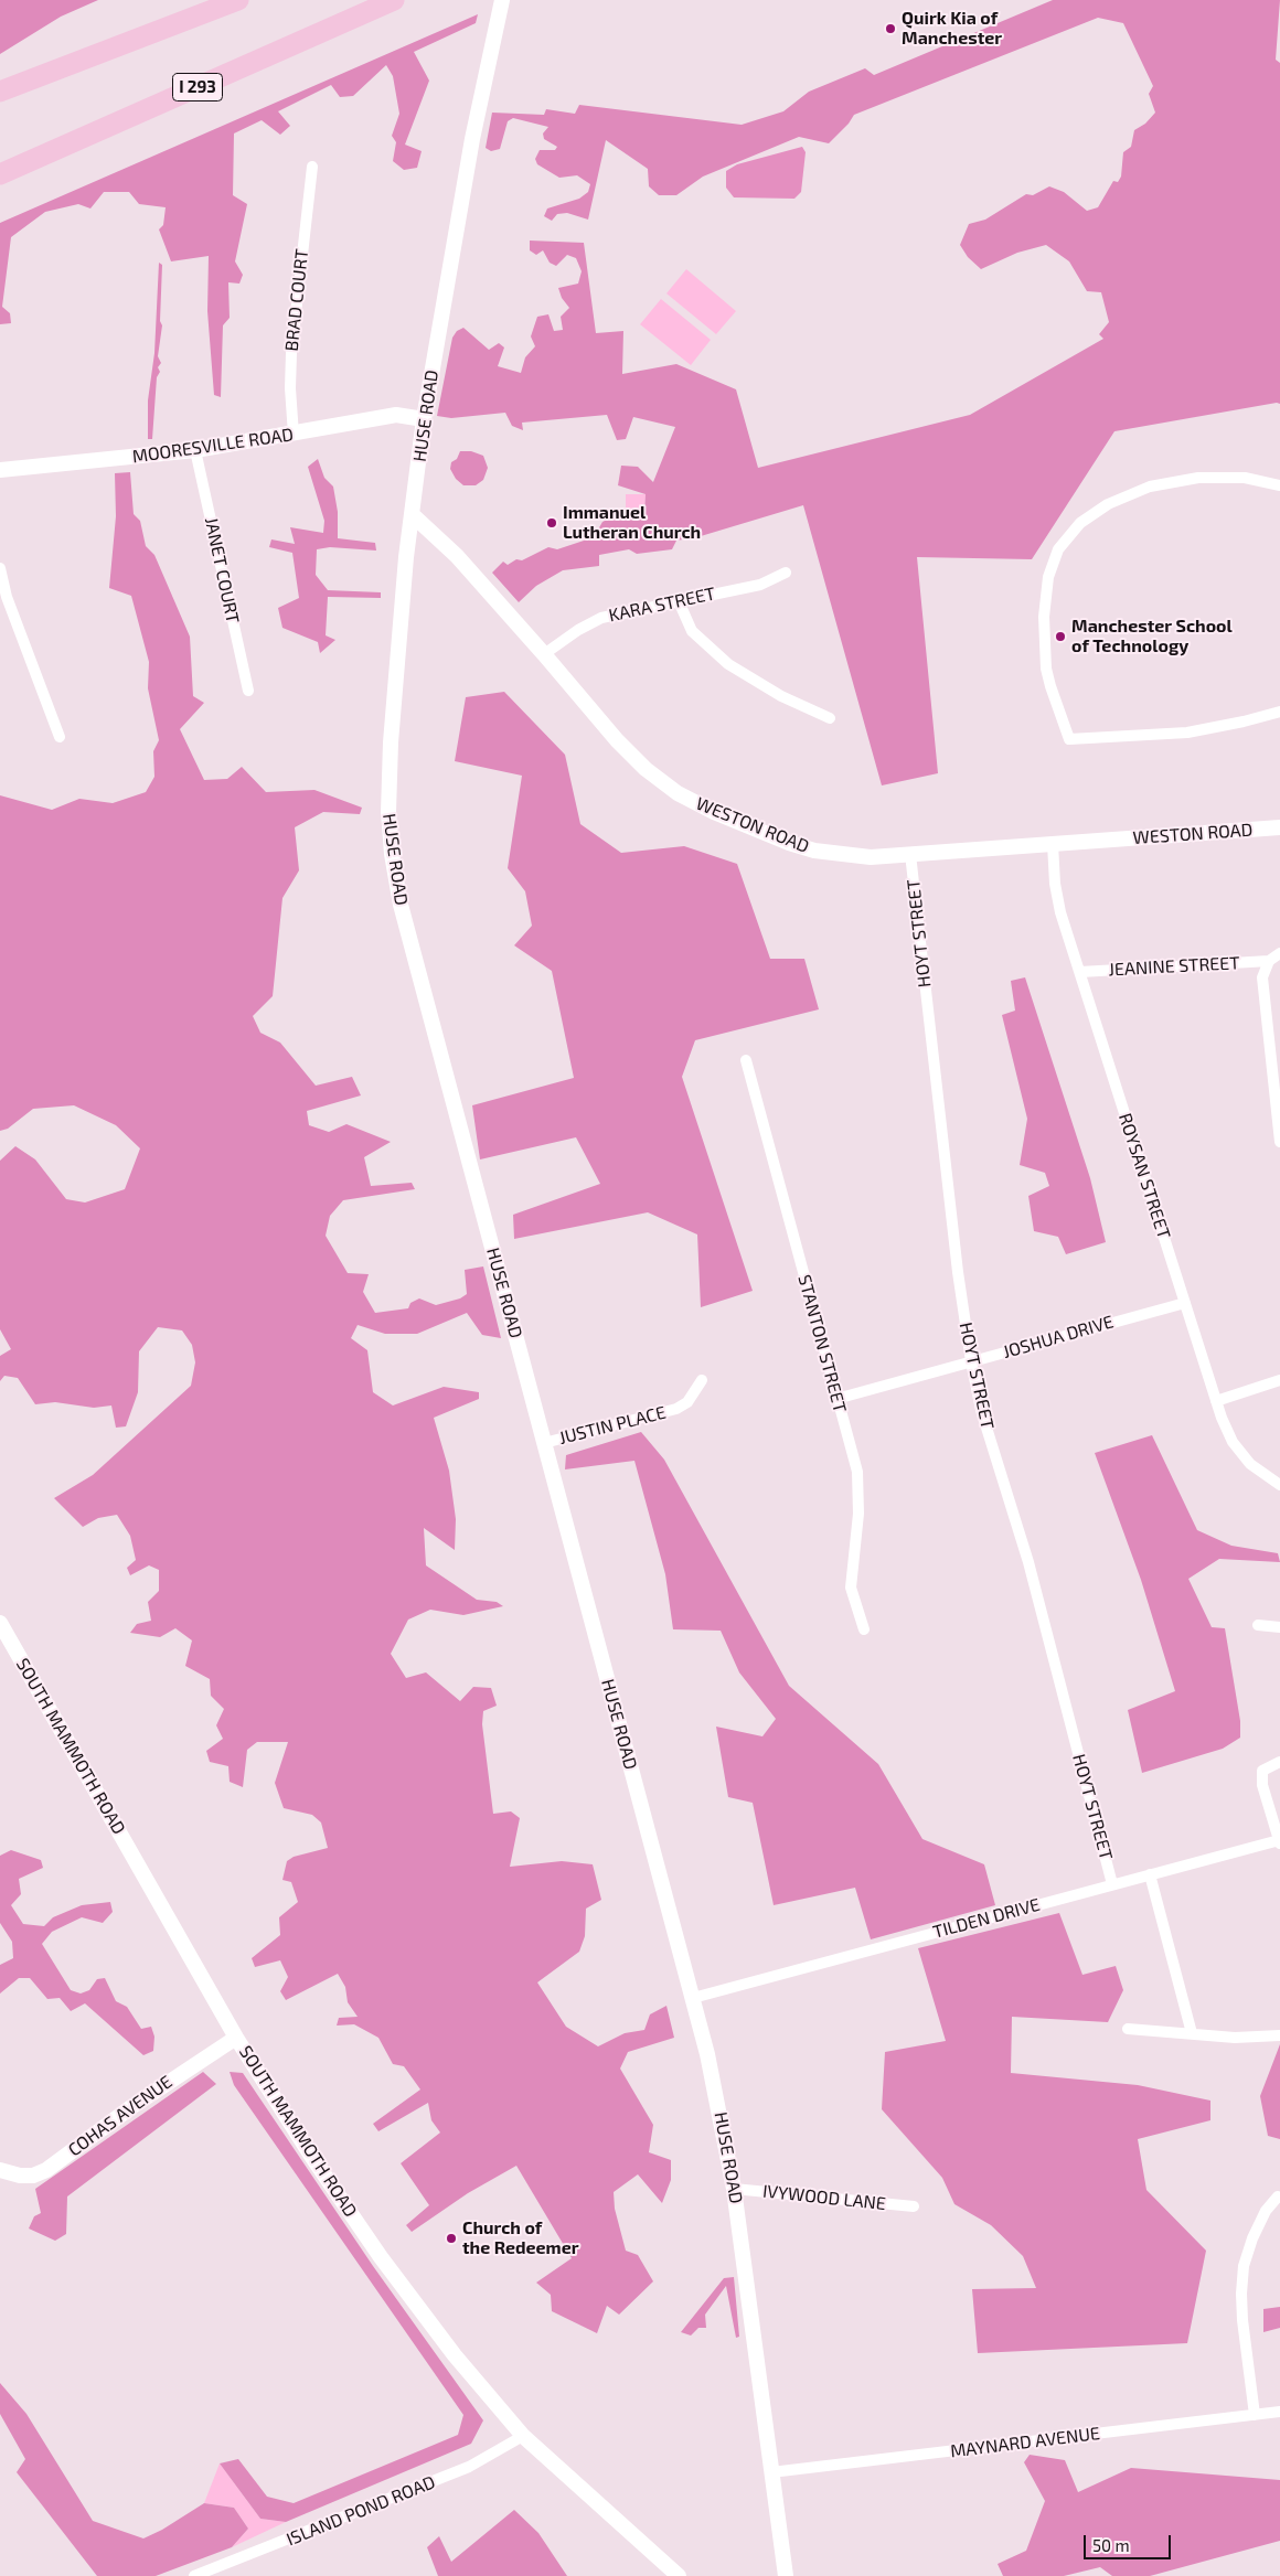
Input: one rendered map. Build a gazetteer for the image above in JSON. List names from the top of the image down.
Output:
{
  "streets": {
    "highway": ["I 293"],
    "street": [
      "BRAD COURT",
      "HUSE ROAD",
      "MOORESVILLE ROAD",
      "JANET COURT",
      "KARA STREET",
      "WESTON ROAD",
      "HOYT STREET",
      "JEANINE STREET",
      "ROYSAN STREET",
      "JOSHUA DRIVE",
      "STANTON STREET",
      "JUSTIN PLACE",
      "SOUTH MAMMOTH ROAD",
      "TILDEN DRIVE",
      "COHAS AVENUE",
      "IVYWOOD LANE",
      "MAYNARD AVENUE",
      "ISLAND POND ROAD"
    ]
  },
  "crossings": [
    ["BRAD COURT", "MOORESVILLE ROAD"],
    ["HUSE ROAD", "MOORESVILLE ROAD"],
    ["HUSE ROAD", "WESTON ROAD"],
    ["HUSE ROAD", "JUSTIN PLACE"],
    ["HUSE ROAD", "TILDEN DRIVE"],
    ["HUSE ROAD", "IVYWOOD LANE"],
    ["HUSE ROAD", "MAYNARD AVENUE"],
    ["MOORESVILLE ROAD", "JANET COURT"],
    ["KARA STREET", "WESTON ROAD"],
    ["WESTON ROAD", "HOYT STREET"],
    ["WESTON ROAD", "ROYSAN STREET"],
    ["HOYT STREET", "JOSHUA DRIVE"],
    ["HOYT STREET", "TILDEN DRIVE"],
    ["JEANINE STREET", "ROYSAN STREET"],
    ["ROYSAN STREET", "JOSHUA DRIVE"],
    ["JOSHUA DRIVE", "STANTON STREET"],
    ["SOUTH MAMMOTH ROAD", "COHAS AVENUE"],
    ["SOUTH MAMMOTH ROAD", "ISLAND POND ROAD"]
  ],
  "places": [
    "Quirk Kia of Manchester",
    "Immanuel Lutheran Church",
    "Manchester School of Technology",
    "Church of the Redeemer"
  ],
  "scale_bar": "50 m"
}
